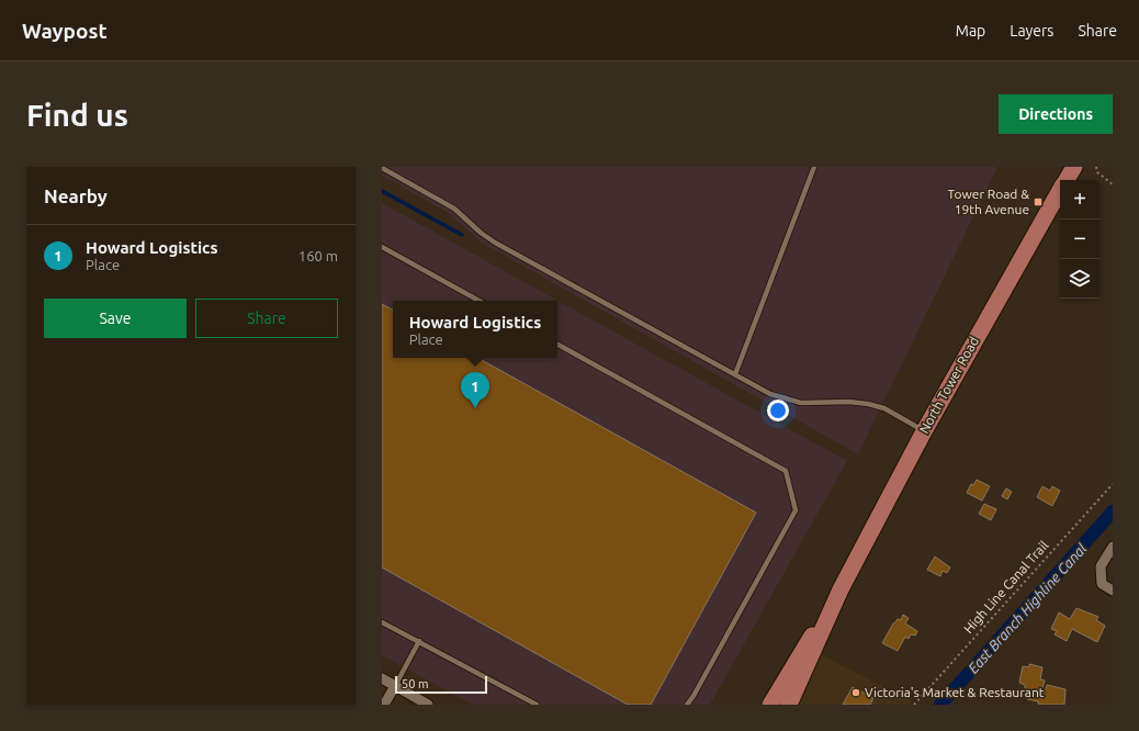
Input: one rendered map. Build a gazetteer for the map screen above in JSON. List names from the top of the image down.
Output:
{
  "streets": {
    "main road": ["North Tower Road"],
    "path": ["High Line Canal Trail"]
  },
  "water": ["East Branch Highline Canal"],
  "places": {
    "transit": ["Tower Road & 19th Avenue"],
    "other": ["Victoria's Market & Restaurant"]
  },
  "scale_bar": "50 m",
  "page": {
    "header": "Waypost",
    "nav": ["Map", "Layers", "Share"],
    "buttons": [
      "Directions",
      ["Save", "Share"]
    ],
    "title": "Find us",
    "heading": "Nearby",
    "map_buttons": ["+", "−"],
    "list": [
      {
        "mark": "1",
        "name": "Howard Logistics",
        "note": "Place",
        "value": "160 m"
      }
    ],
    "popup": ["Howard Logistics", "Place"],
    "pins": "1",
    "scale": "50 m"
  }
}
